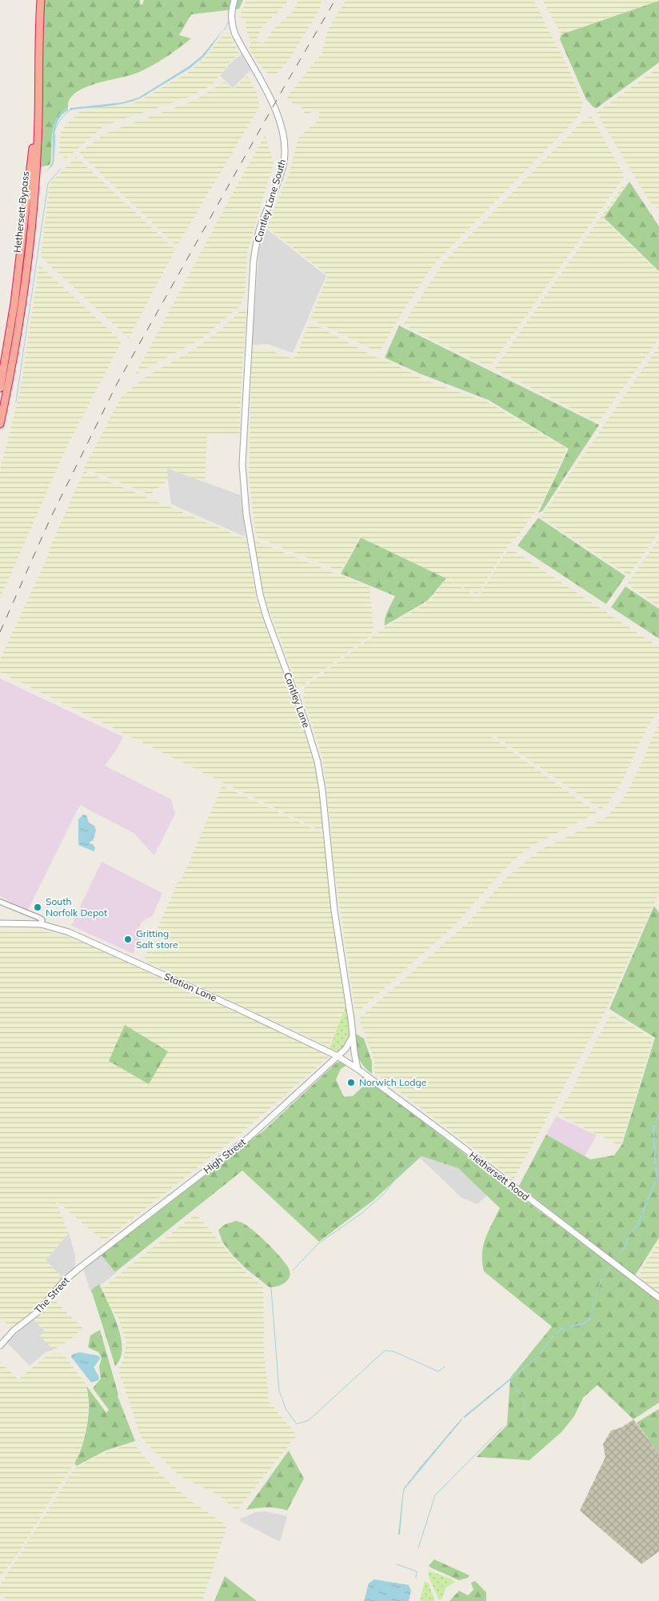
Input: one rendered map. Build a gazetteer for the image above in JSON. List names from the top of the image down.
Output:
{
  "streets": {
    "highway": ["Hethersett Bypass"],
    "street": [
      "Cantley Lane South",
      "Cantley Lane",
      "Station Lane",
      "High Street",
      "Hethersett Road",
      "The Street"
    ]
  },
  "crossings": [
    ["Cantley Lane South", "Cantley Lane"],
    ["Cantley Lane", "Hethersett Road"],
    ["Station Lane", "High Street"],
    ["Station Lane", "Hethersett Road"],
    ["High Street", "Hethersett Road"],
    ["High Street", "The Street"]
  ],
  "places": ["South Norfolk Depot", "Gritting Salt store", "Norwich Lodge"]
}
